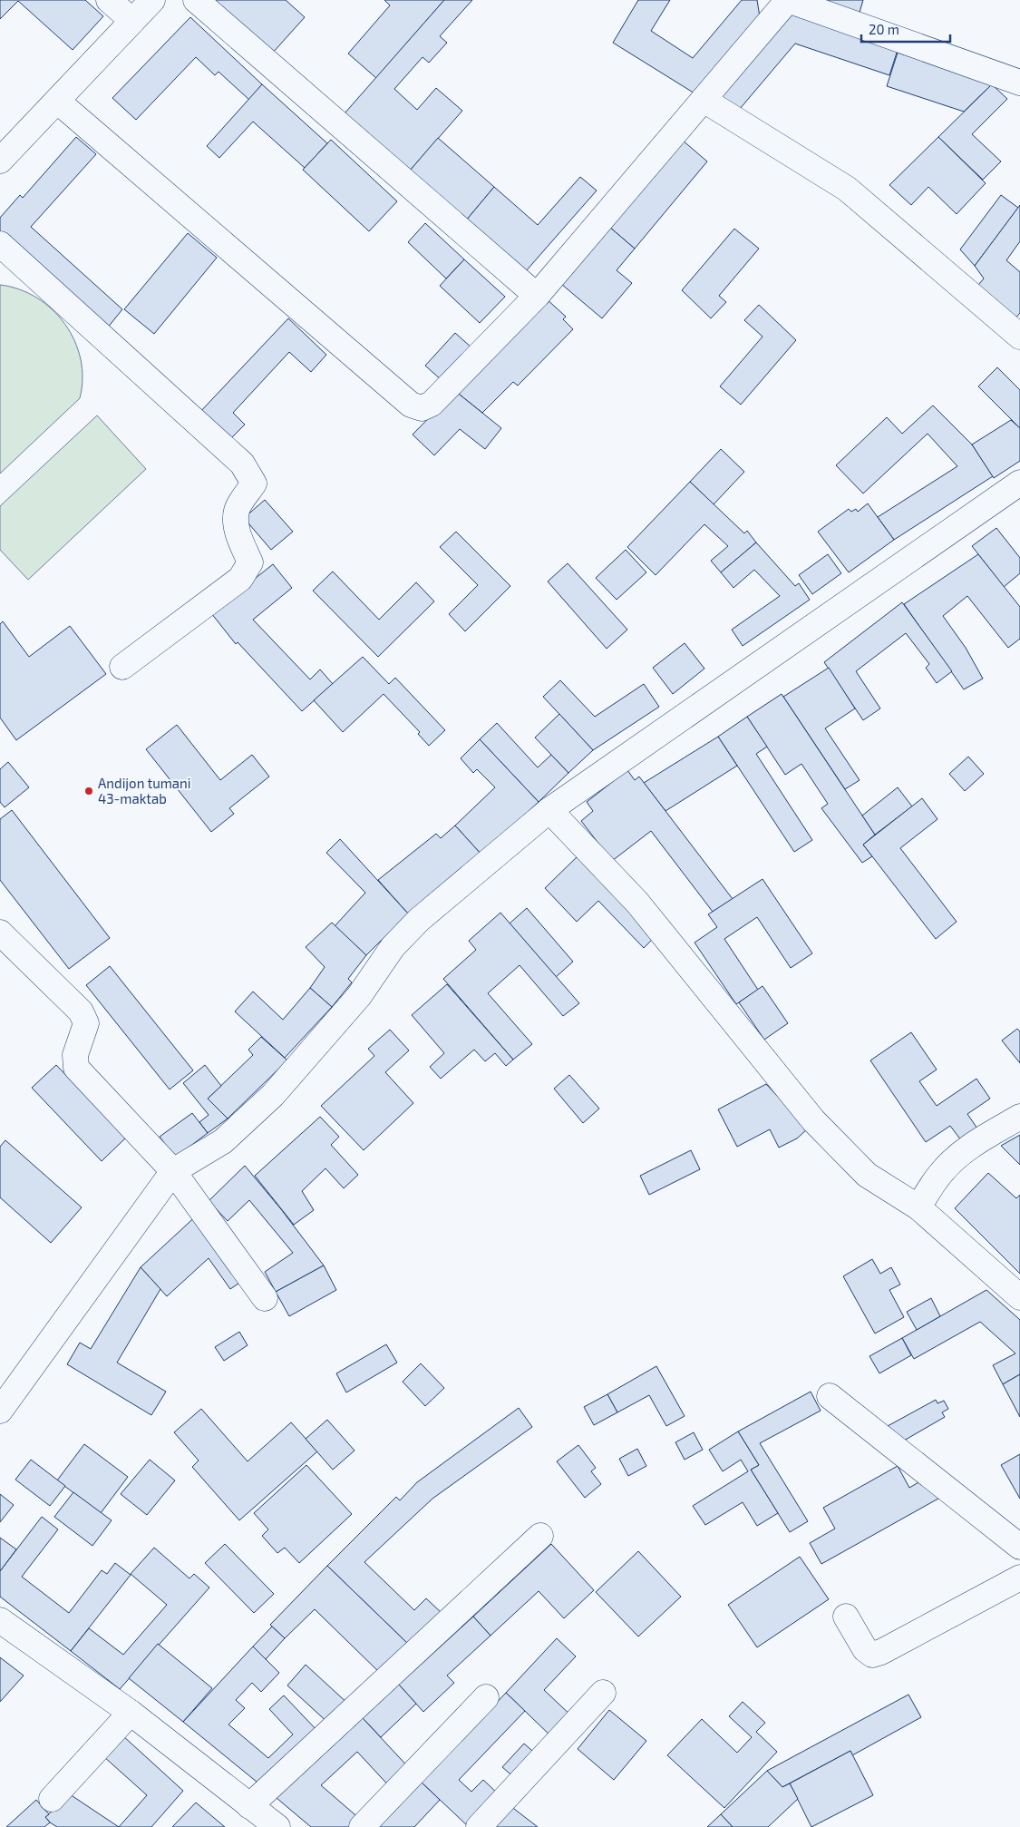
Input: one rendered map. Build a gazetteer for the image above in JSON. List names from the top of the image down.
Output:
{
  "places": ["Andijon tumani 43-maktab"],
  "scale_bar": "20 m"
}
